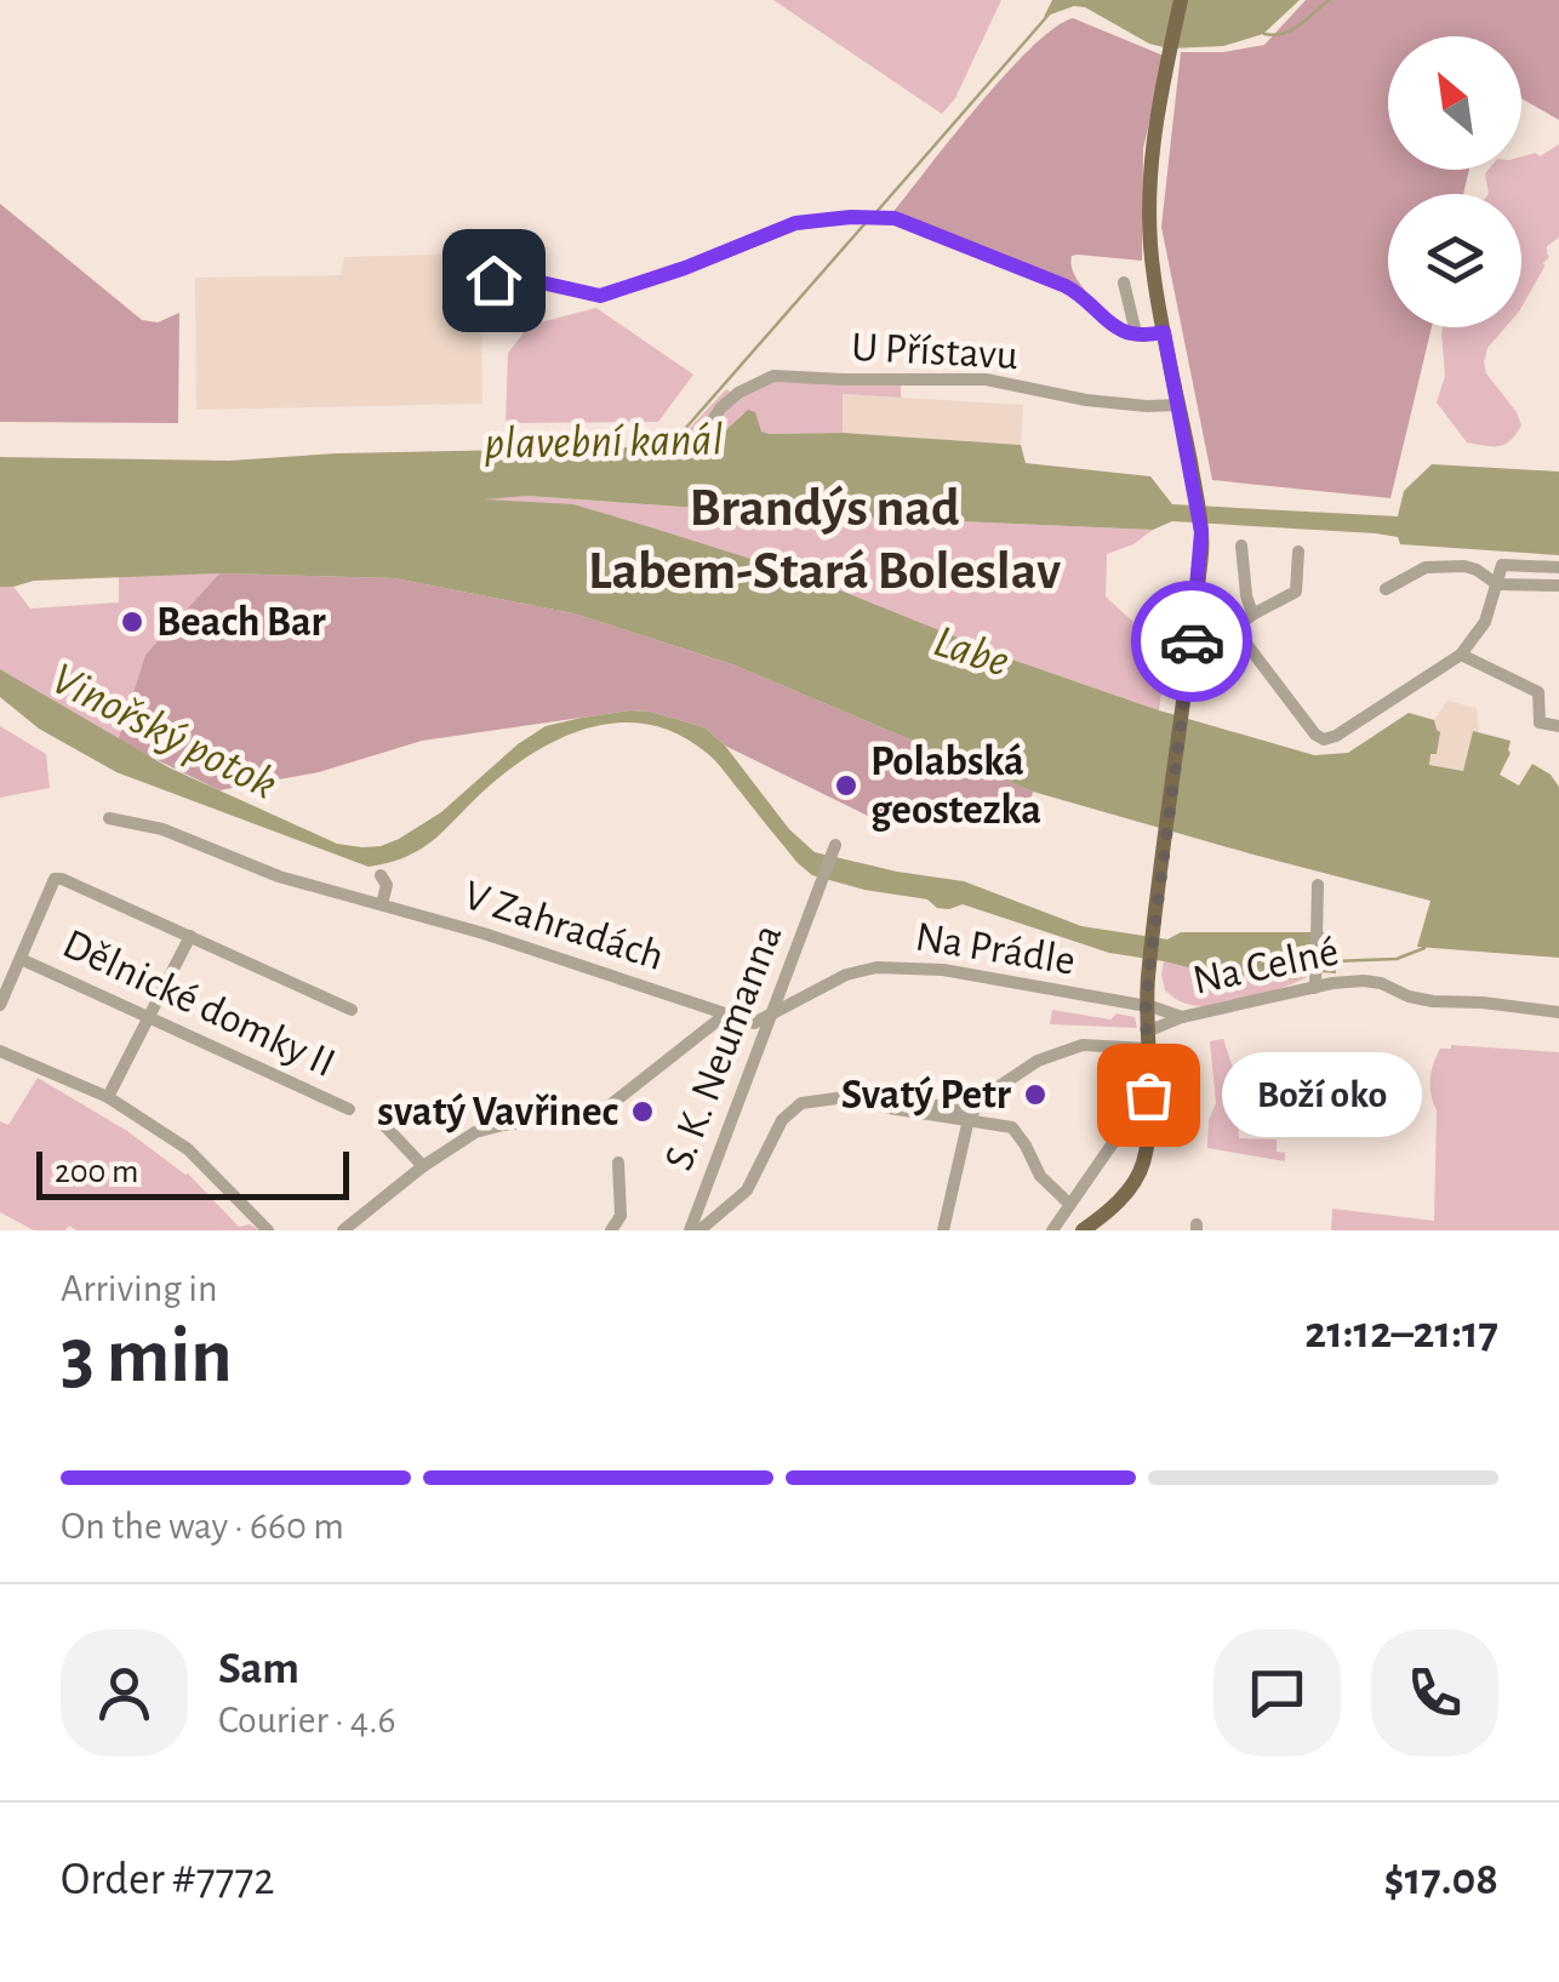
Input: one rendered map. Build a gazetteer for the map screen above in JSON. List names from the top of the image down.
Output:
{
  "streets": {
    "street": [
      "U Přístavu",
      "V Zahradách",
      "Na Prádle",
      "Na Celné",
      "Dělnické domky II",
      "S. K. Neumanna"
    ]
  },
  "crossings": [
    ["V Zahradách", "Na Prádle"],
    ["V Zahradách", "S. K. Neumanna"],
    ["Na Prádle", "Na Celné"],
    ["Na Prádle", "S. K. Neumanna"]
  ],
  "districts": ["Brandýs nad Labem-Stará Boleslav"],
  "water": ["plavební kanál", "Labe", "Vinořský potok"],
  "places": [
    "Beach Bar",
    "Polabská geostezka",
    "Svatý Petr",
    "Boží oko",
    "svatý Vavřinec"
  ],
  "scale_bar": "200 m",
  "north": "top left",
  "page": {
    "bubble": "Boží oko",
    "scale": "200 m",
    "heading": ["3 min", "Arriving in", "21:12–21:17"],
    "panel": [
      "Sam",
      "Courier · 4.6",
      "Order #7772",
      "$17.08"
    ],
    "bar": "On the way · 660 m"
  }
}
